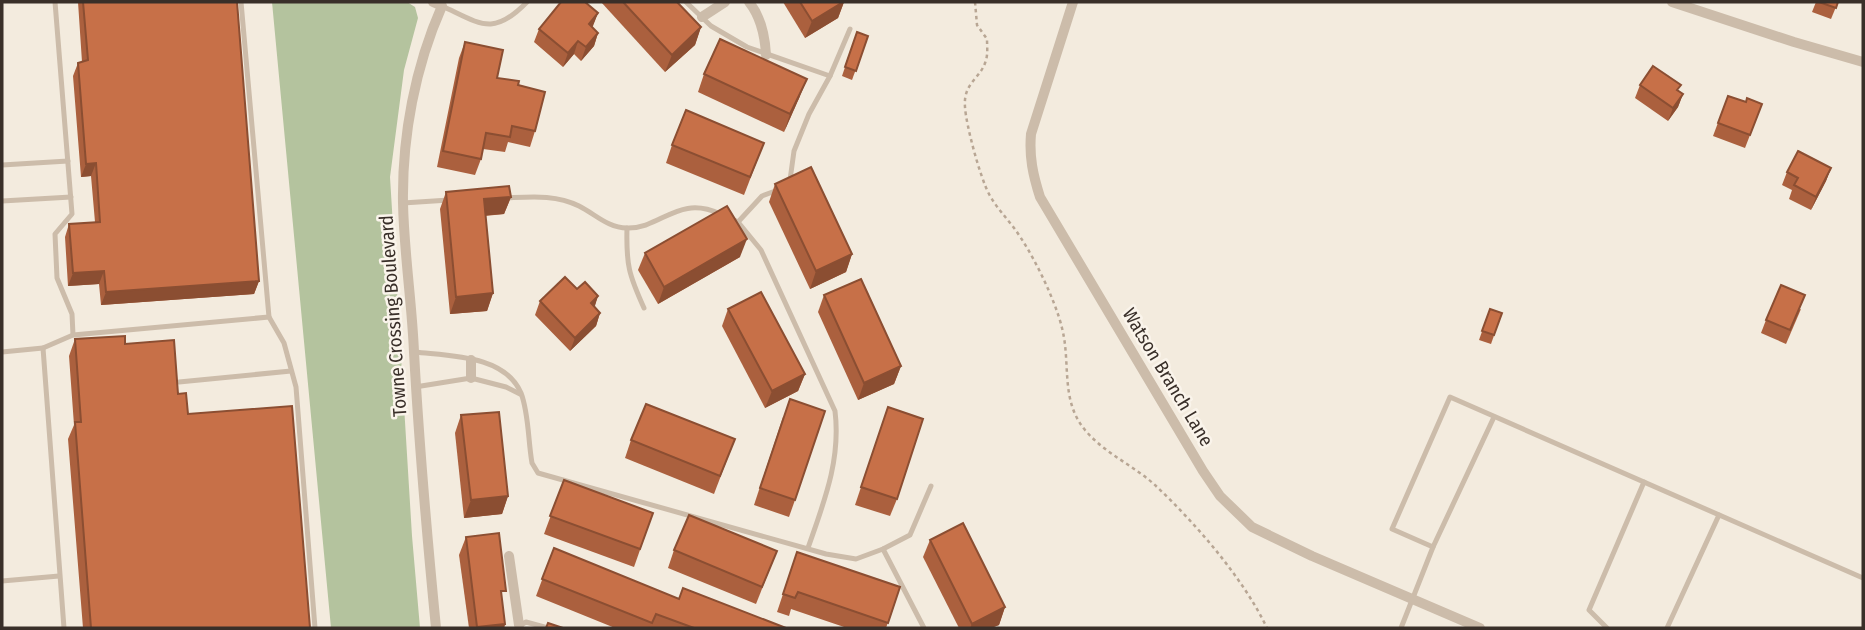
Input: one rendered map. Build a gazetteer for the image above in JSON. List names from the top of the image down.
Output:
{
  "streets": {
    "street": ["Towne Crossing Boulevard", "Watson Branch Lane"]
  }
}
